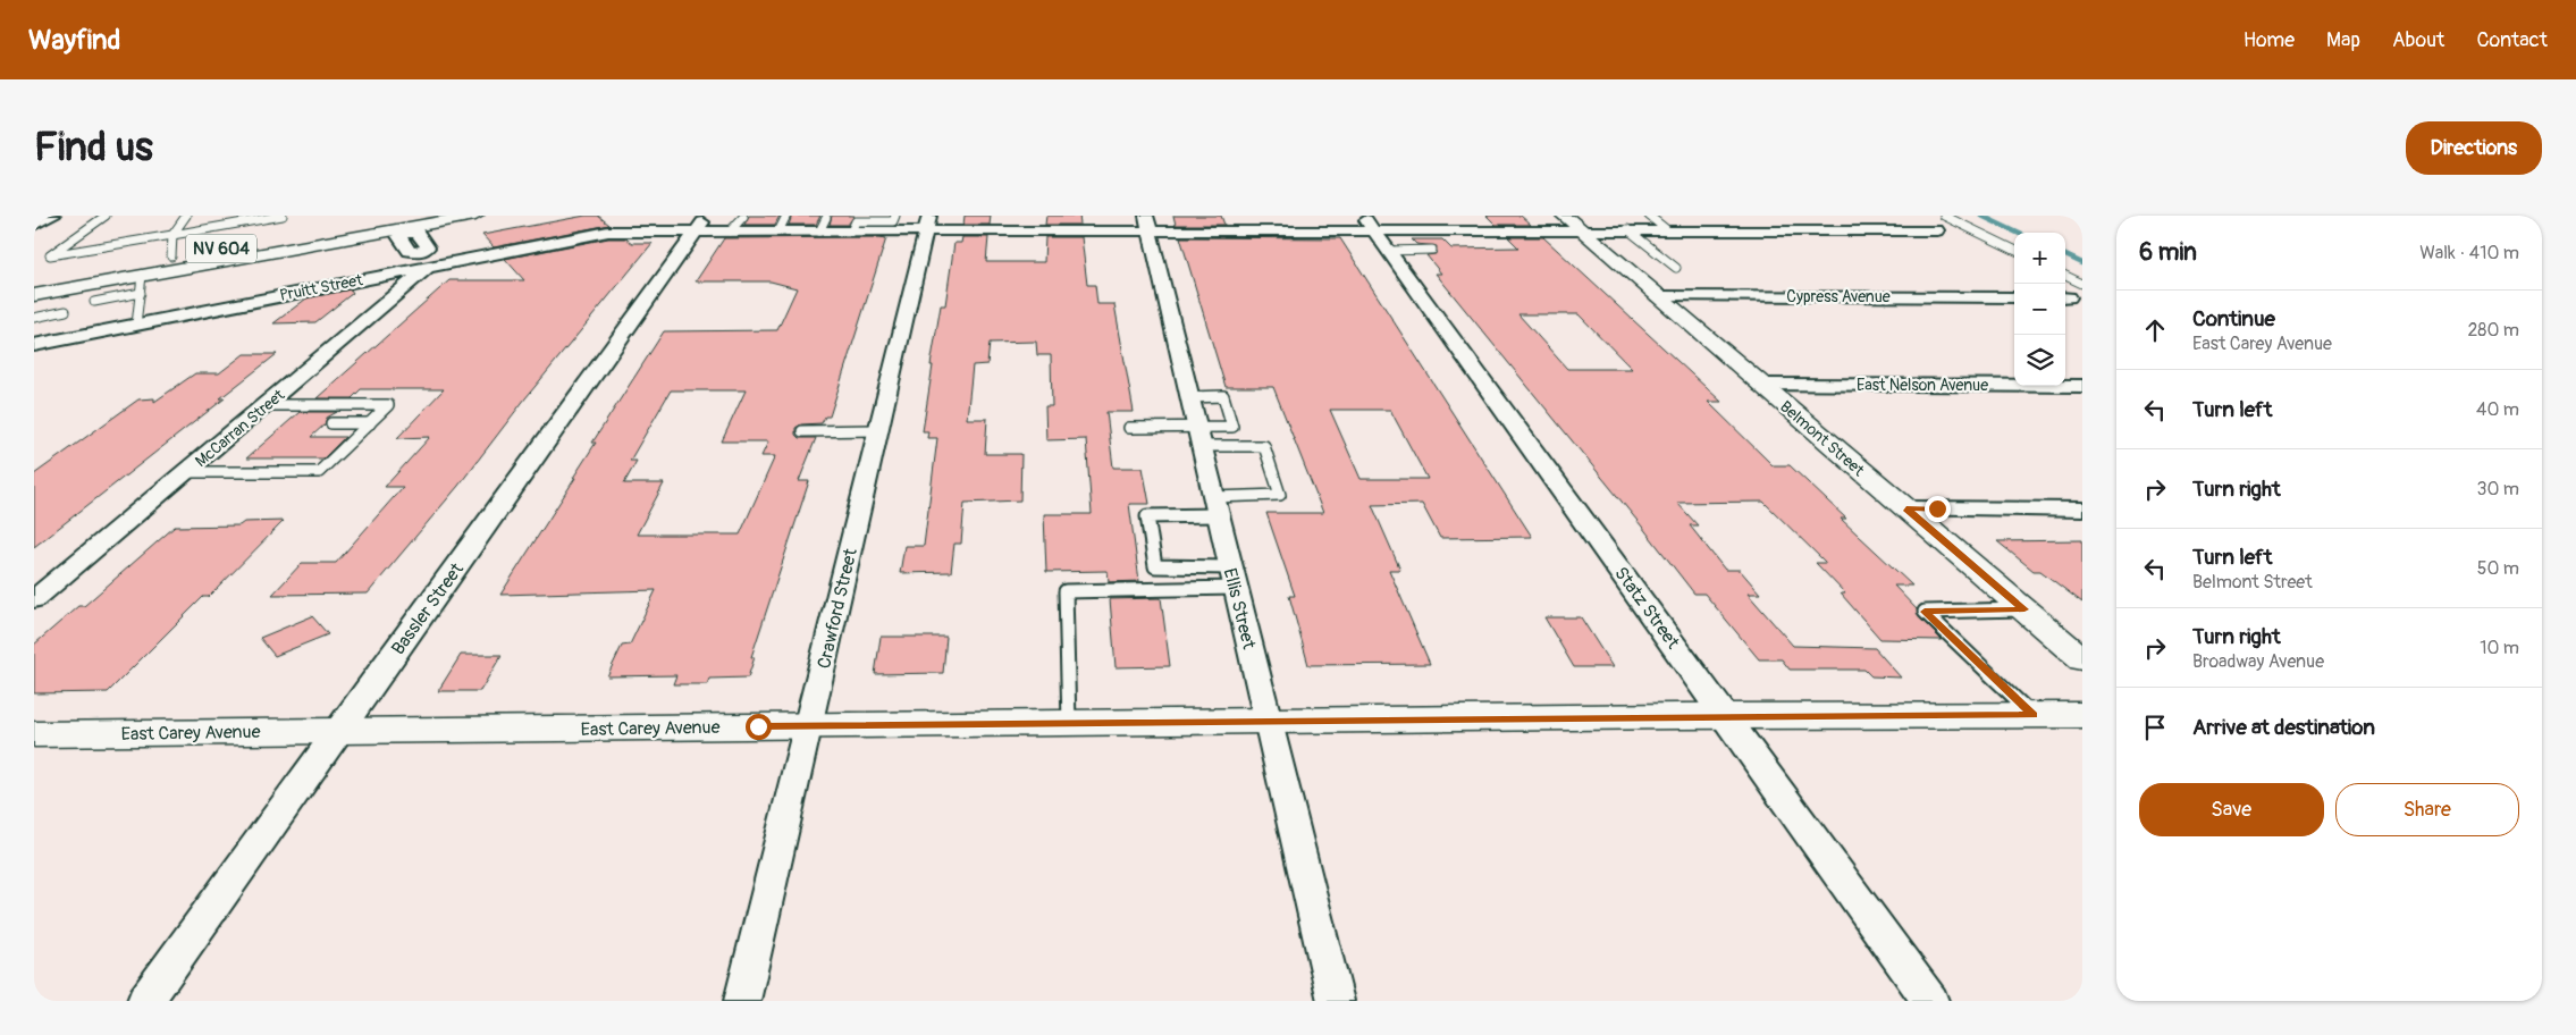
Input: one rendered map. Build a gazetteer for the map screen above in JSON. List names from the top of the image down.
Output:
{
  "streets": {
    "main road": ["NV 604", "Belmont Street", "East Carey Avenue"],
    "street": [
      "Pruitt Street",
      "Cypress Avenue",
      "East Nelson Avenue",
      "McCarran Street",
      "Statz Street",
      "Bassler Street",
      "Crawford Street",
      "Ellis Street"
    ]
  },
  "crossings": [
    ["Pruitt Street", "McCarran Street"],
    ["Pruitt Street", "Belmont Street"],
    ["Pruitt Street", "Statz Street"],
    ["Pruitt Street", "Bassler Street"],
    ["Pruitt Street", "Crawford Street"],
    ["Pruitt Street", "Ellis Street"],
    ["Cypress Avenue", "Belmont Street"],
    ["East Nelson Avenue", "Belmont Street"],
    ["Statz Street", "East Carey Avenue"],
    ["Bassler Street", "East Carey Avenue"],
    ["Crawford Street", "East Carey Avenue"],
    ["Ellis Street", "East Carey Avenue"]
  ],
  "page": {
    "header": "Wayfind",
    "nav": [
      "Home",
      "Map",
      "About",
      "Contact"
    ],
    "buttons": [
      "Directions",
      ["Save", "Share"]
    ],
    "title": "Find us",
    "heading": ["6 min", "Walk · 410 m"],
    "map_buttons": ["+", "−"],
    "list": [
      ["Continue", "East Carey Avenue", "280 m"],
      ["Turn left", "40 m"],
      ["Turn right", "30 m"],
      ["Turn left", "Belmont Street", "50 m"],
      ["Turn right", "Broadway Avenue", "10 m"],
      "Arrive at destination"
    ]
  }
}
